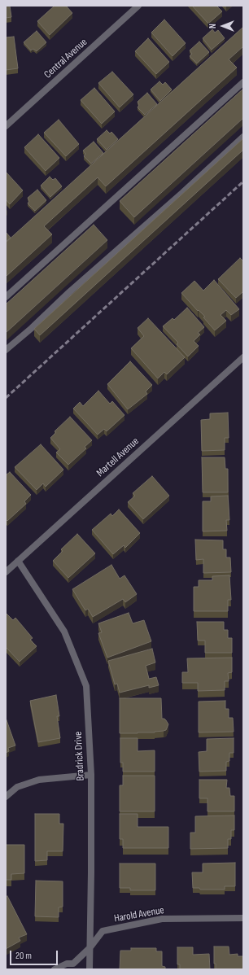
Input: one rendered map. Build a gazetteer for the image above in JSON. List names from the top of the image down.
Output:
{
  "streets": {
    "street": [
      "Central Avenue",
      "Martell Avenue",
      "Bradrick Drive",
      "Harold Avenue"
    ]
  },
  "crossings": [
    ["Martell Avenue", "Bradrick Drive"],
    ["Bradrick Drive", "Harold Avenue"]
  ],
  "scale_bar": "20 m",
  "north": "left"
}
